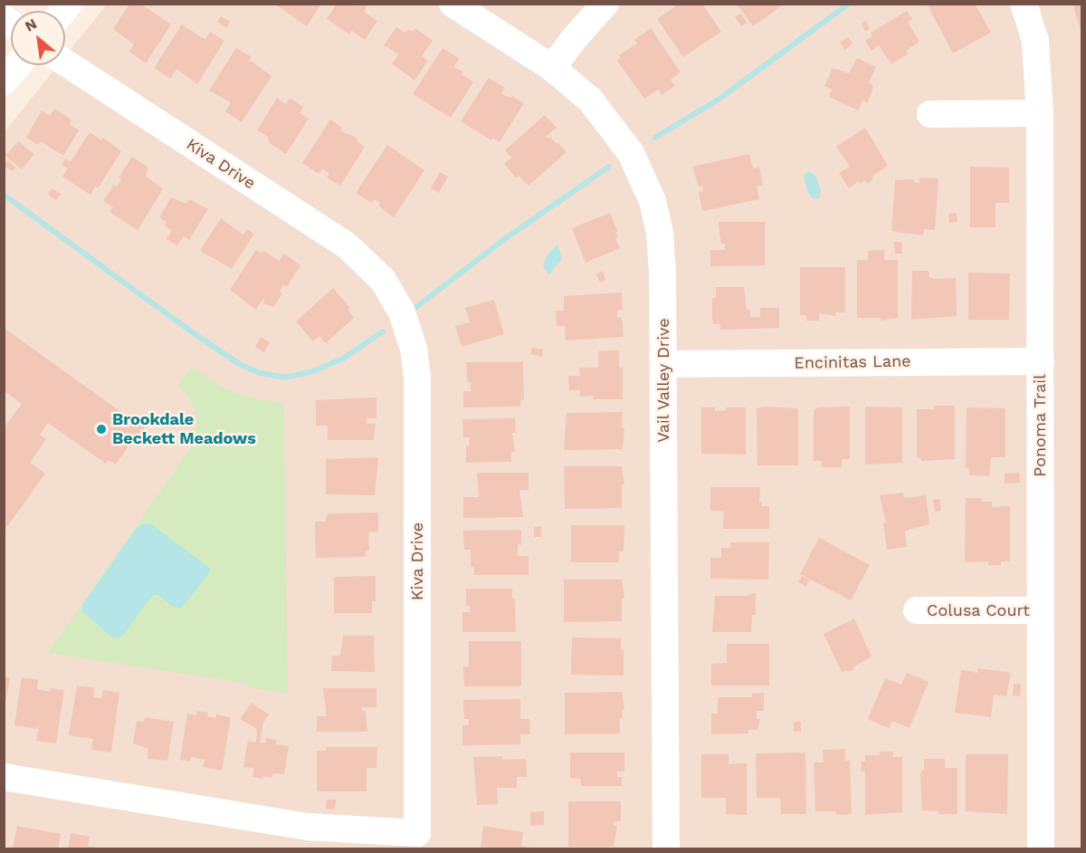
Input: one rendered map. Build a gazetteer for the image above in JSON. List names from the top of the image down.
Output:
{
  "streets": {
    "street": [
      "Kiva Drive",
      "Encinitas Lane",
      "Vail Valley Drive",
      "Ponoma Trail",
      "Colusa Court"
    ]
  },
  "crossings": [
    ["Encinitas Lane", "Vail Valley Drive"],
    ["Encinitas Lane", "Ponoma Trail"],
    ["Ponoma Trail", "Colusa Court"]
  ],
  "places": ["Brookdale Beckett Meadows"],
  "north": "top left"
}
